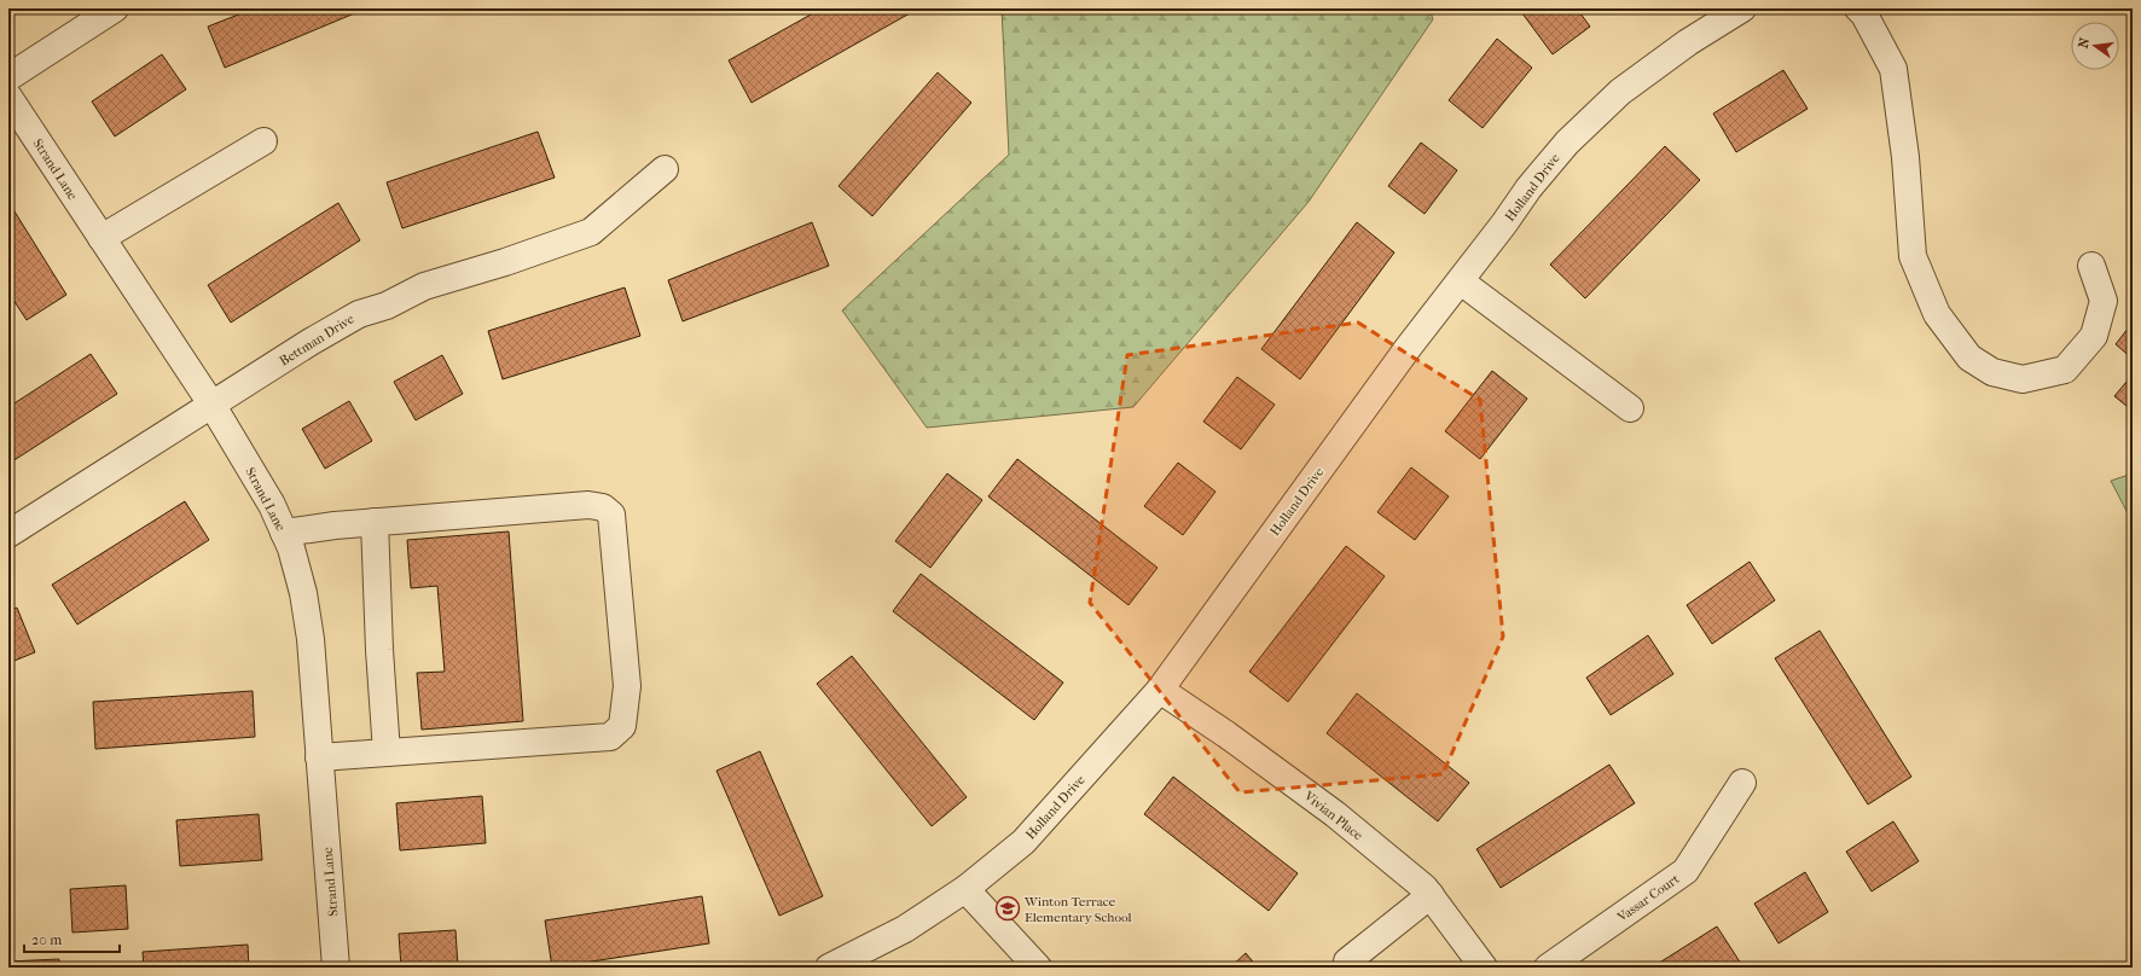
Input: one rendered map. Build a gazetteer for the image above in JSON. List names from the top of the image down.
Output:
{
  "streets": {
    "street": [
      "Strand Lane",
      "Holland Drive",
      "Bettman Drive",
      "Vivian Place",
      "Vassar Court"
    ]
  },
  "crossings": [
    ["Strand Lane", "Bettman Drive"],
    ["Holland Drive", "Vivian Place"]
  ],
  "places": {
    "school or university": ["Winton Terrace Elementary School"]
  },
  "scale_bar": "20 m",
  "north": "left"
}
